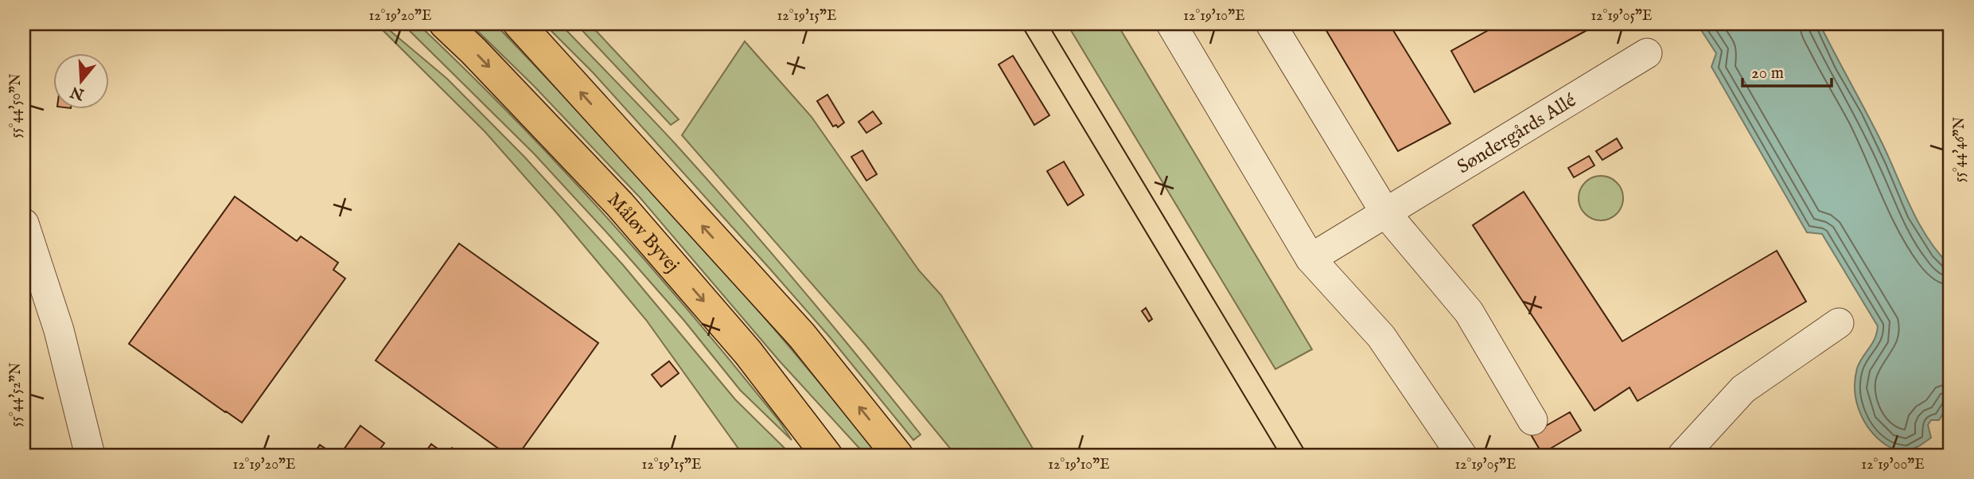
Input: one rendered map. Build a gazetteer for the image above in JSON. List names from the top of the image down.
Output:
{
  "streets": {
    "main road": ["Måløv Byvej"],
    "street": ["Søndergårds Allé"]
  },
  "scale_bar": "20 m",
  "north": "bottom",
  "coordinates": [
    "12°19'20\"E",
    "12°19'15\"E",
    "12°19'10\"E",
    "12°19'05\"E",
    "55°44'50\"N",
    "55°44'46\"N",
    "55°44'52\"N",
    "12°19'00\"E"
  ]
}
